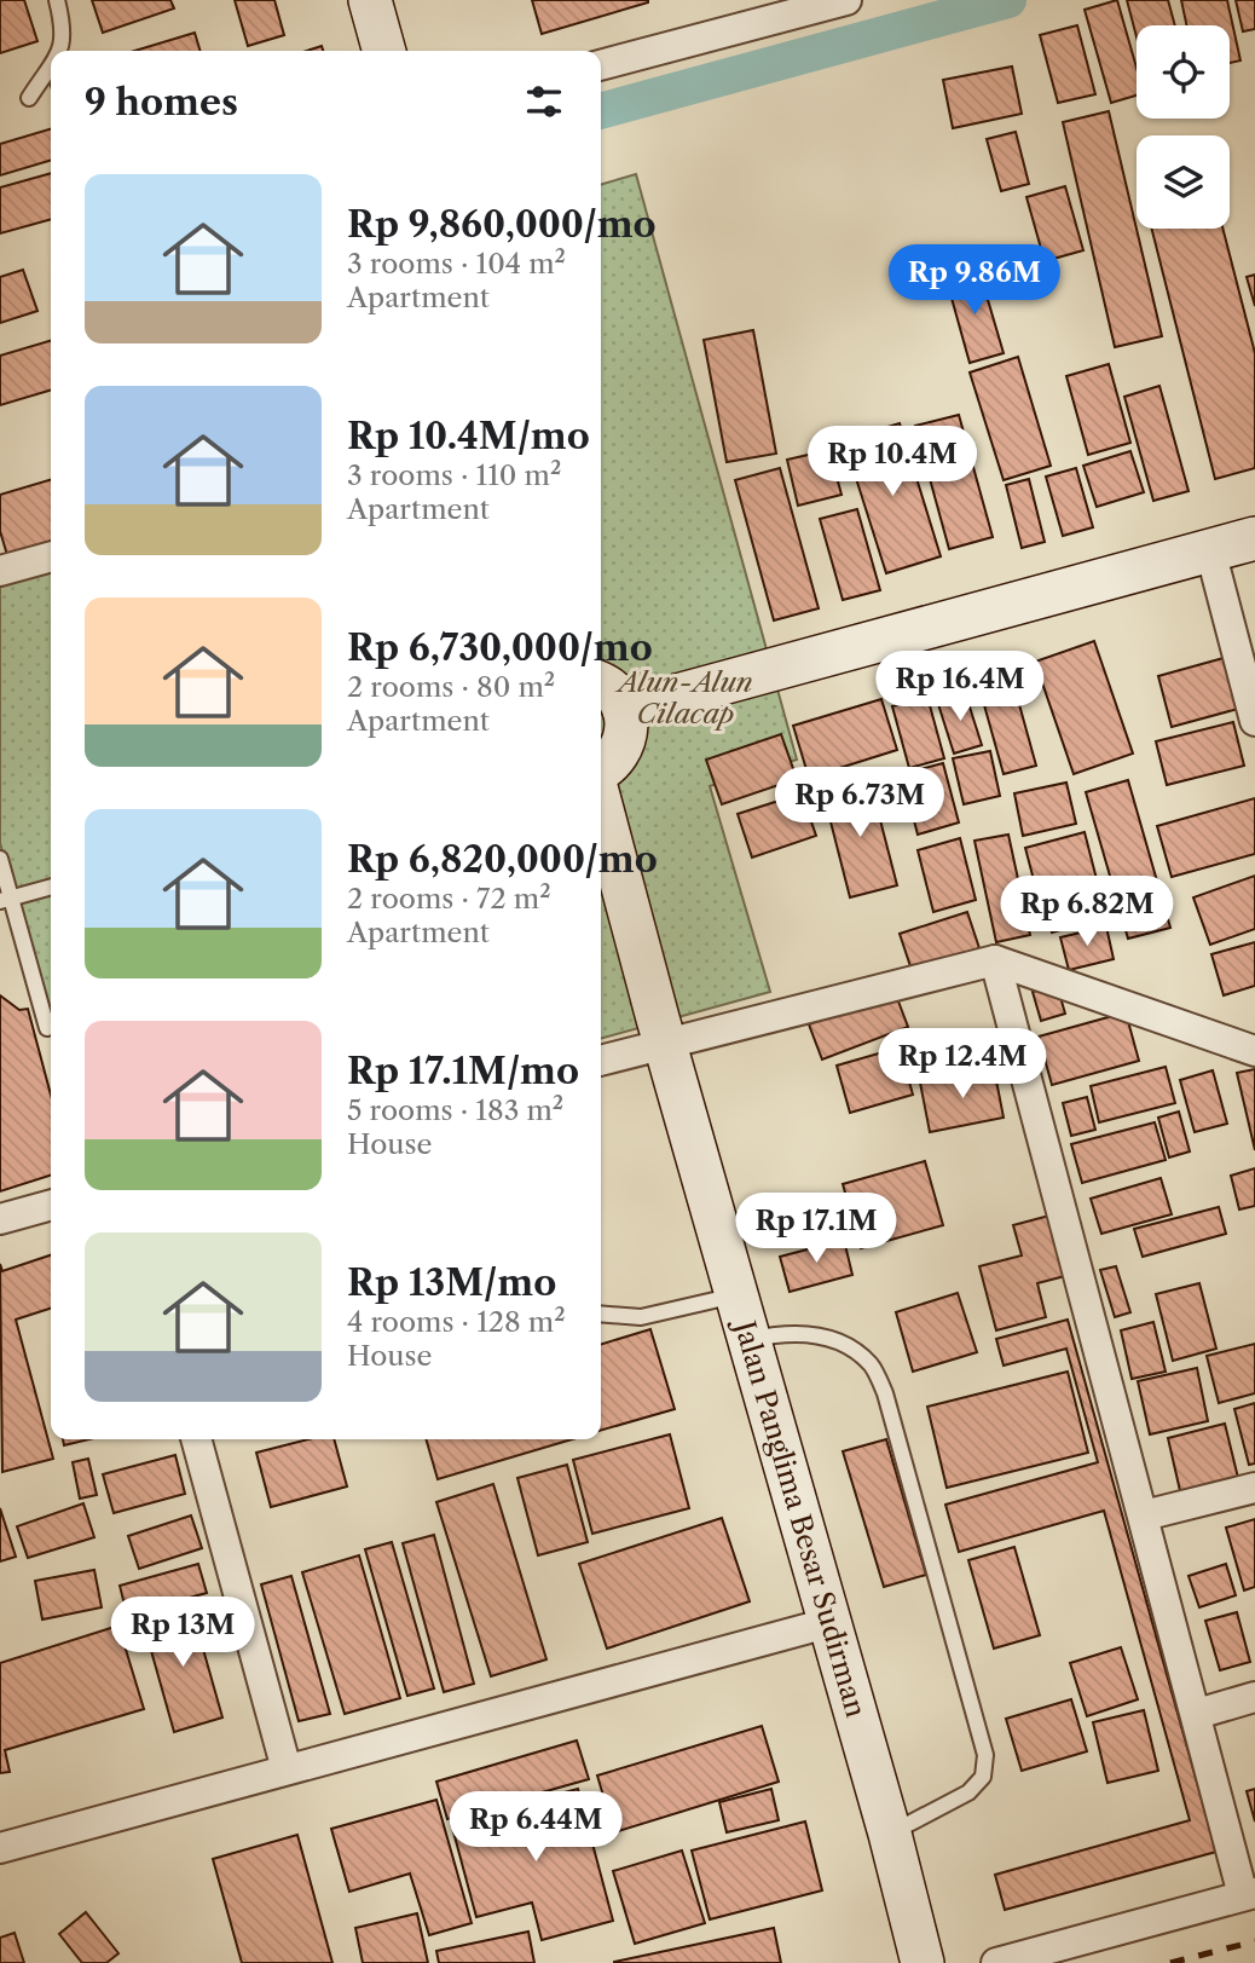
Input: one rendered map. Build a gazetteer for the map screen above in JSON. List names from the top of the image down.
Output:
{
  "streets": {
    "main road": ["Jalan Panglima Besar Sudirman"]
  },
  "parks": ["Alun-Alun Cilacap"],
  "page": {
    "heading": "9 homes",
    "list": [
      {
        "name": "Rp 9,860,000/mo",
        "note": "3 rooms · 104 m² · Apartment"
      },
      {
        "name": "Rp 10.4M/mo",
        "note": "3 rooms · 110 m² · Apartment"
      },
      {
        "name": "Rp 6,730,000/mo",
        "note": "2 rooms · 80 m² · Apartment"
      },
      {
        "name": "Rp 6,820,000/mo",
        "note": "2 rooms · 72 m² · Apartment"
      },
      {
        "name": "Rp 17.1M/mo",
        "note": "5 rooms · 183 m² · House"
      },
      {
        "name": "Rp 13M/mo",
        "note": "4 rooms · 128 m² · House"
      }
    ],
    "price": [
      "Rp 9.86M",
      "Rp 10.4M",
      "Rp 16.4M",
      "Rp 6.73M",
      "Rp 6.82M",
      "Rp 12.4M",
      "Rp 17.1M",
      "Rp 13M",
      "Rp 6.44M"
    ]
  }
}
